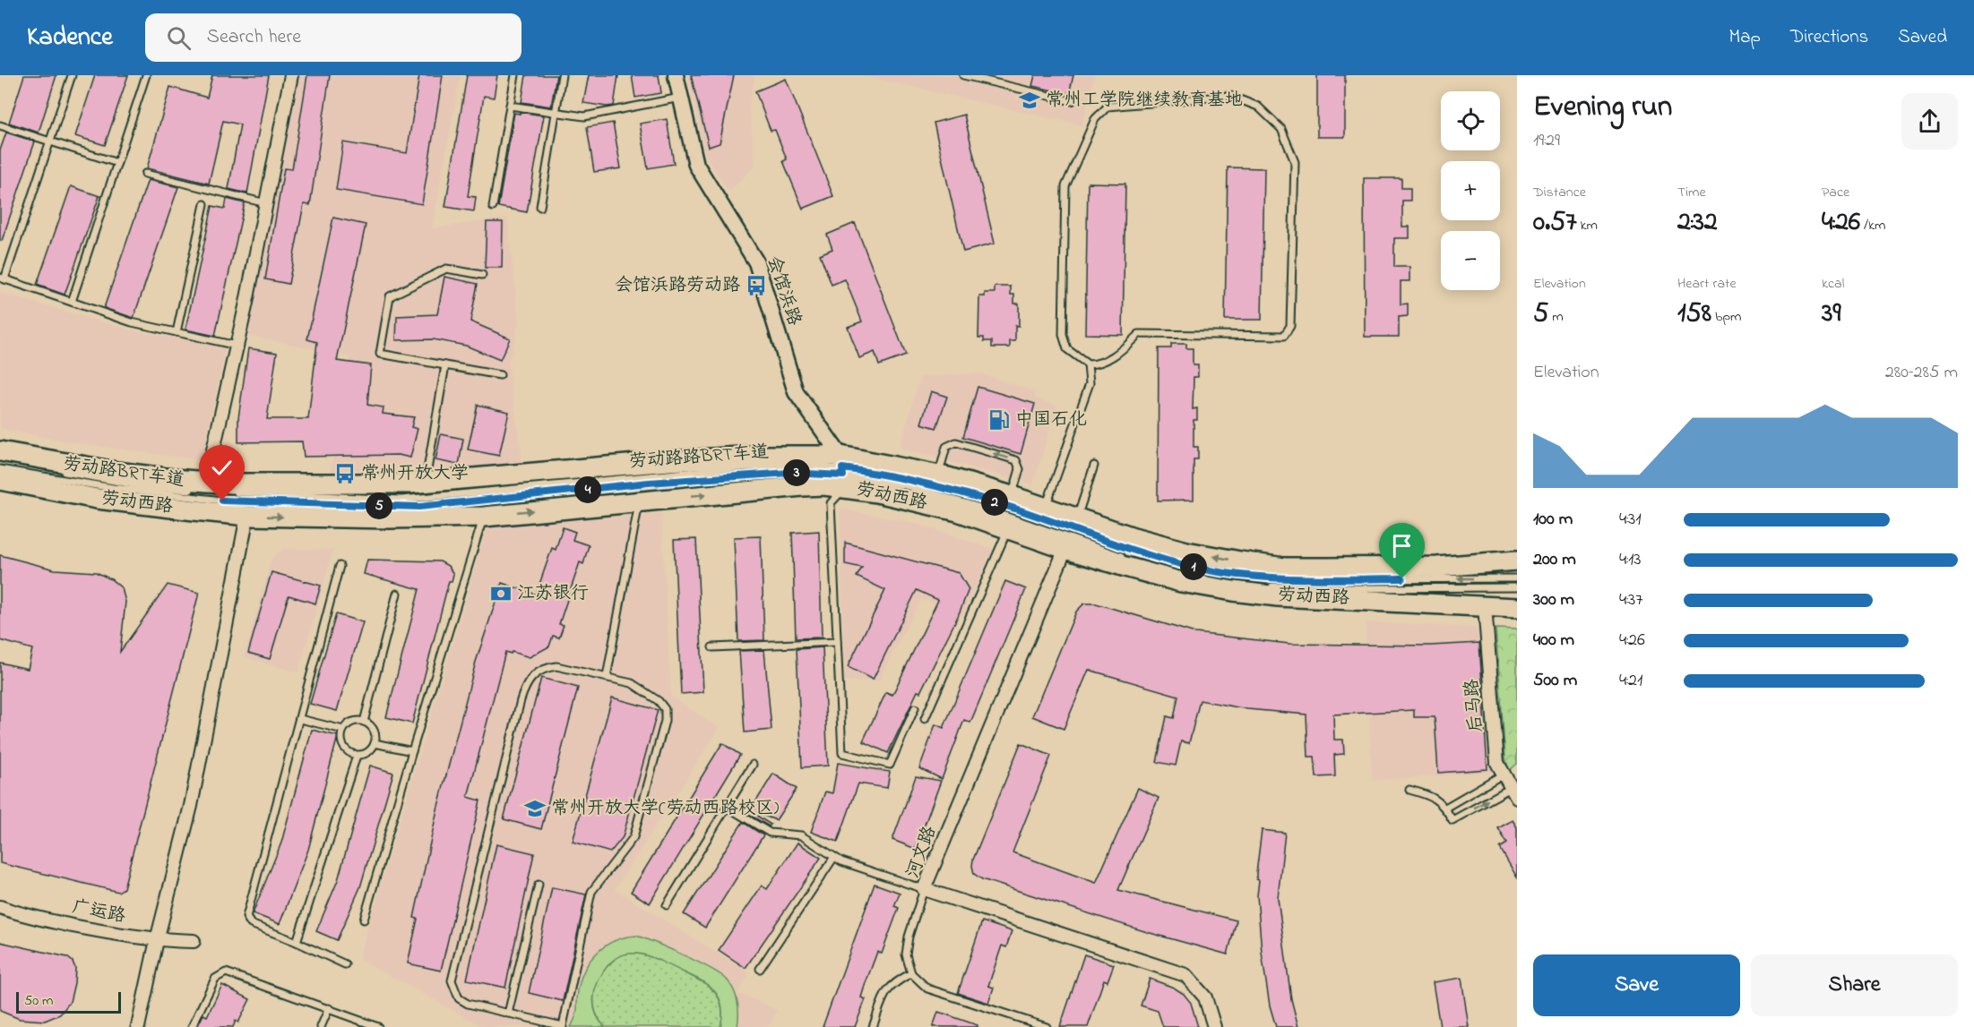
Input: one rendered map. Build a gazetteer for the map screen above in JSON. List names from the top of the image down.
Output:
{
  "streets": {
    "main road": ["劳动西路"],
    "street": [
      "会馆浜路",
      "后马路",
      "河文路",
      "广运路"
    ],
    "lane": ["劳动路路BRT车道", "劳动路BRT车道"]
  },
  "crossings": [
    ["会馆浜路", "劳动路路BRT车道"],
    ["会馆浜路", "劳动路BRT车道"],
    ["会馆浜路", "劳动西路"],
    ["劳动路路BRT车道", "劳动路BRT车道"],
    ["劳动路路BRT车道", "劳动西路"],
    ["劳动路BRT车道", "劳动西路"],
    ["劳动西路", "后马路"],
    ["劳动西路", "河文路"]
  ],
  "places": {
    "school or university": ["常州工学院继续教育基地", "常州开放大学(劳动西路校区)"],
    "bus stop": ["会馆浜路劳动路", "常州开放大学"],
    "fuel station": ["中国石化"],
    "bank": ["江苏银行"]
  },
  "scale_bar": "50 m",
  "page": {
    "header": "Kadence",
    "search": "Search here",
    "nav": ["Map", "Directions", "Saved"],
    "heading": ["Evening run", "19:29"],
    "map_buttons": ["+", "−"],
    "stats": [
      ["Distance", "0.57 km"],
      ["Time", "2:32"],
      ["Pace", "4:26 /km"],
      ["Elevation", "5 m"],
      ["Heart rate", "158 bpm"],
      ["kcal", "39"]
    ],
    "chart": ["Elevation", "280–285 m"],
    "pins": [
      "3",
      "4",
      "2",
      "5",
      "1"
    ],
    "list": [
      {
        "name": "100 m",
        "note": "4:31"
      },
      {
        "name": "200 m",
        "note": "4:13"
      },
      {
        "name": "300 m",
        "note": "4:37"
      },
      {
        "name": "400 m",
        "note": "4:26"
      },
      {
        "name": "500 m",
        "note": "4:21"
      }
    ],
    "buttons": ["Save", "Share"],
    "scale": "50 m"
  }
}
